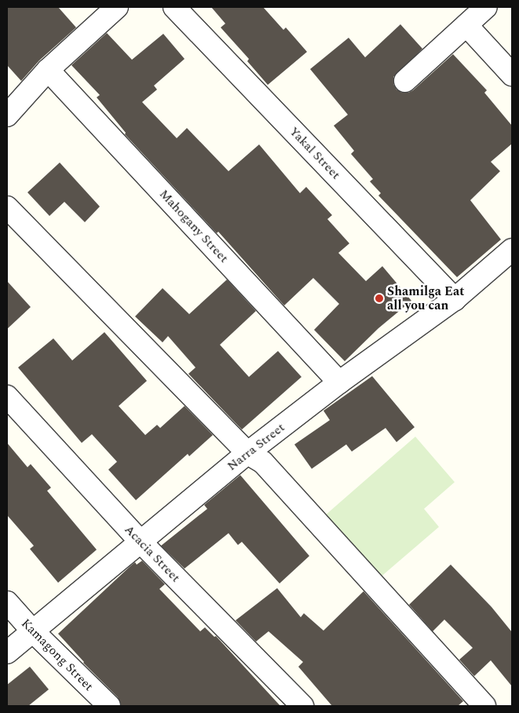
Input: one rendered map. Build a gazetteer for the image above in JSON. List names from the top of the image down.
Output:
{
  "streets": {
    "street": [
      "Yakal Street",
      "Mahogany Street",
      "Narra Street",
      "Acacia Street",
      "Kamagong Street"
    ]
  },
  "crossings": [
    ["Yakal Street", "Narra Street"],
    ["Mahogany Street", "Narra Street"],
    ["Narra Street", "Acacia Street"],
    ["Narra Street", "Kamagong Street"]
  ],
  "places": ["Shamilga Eat all you can"]
}
